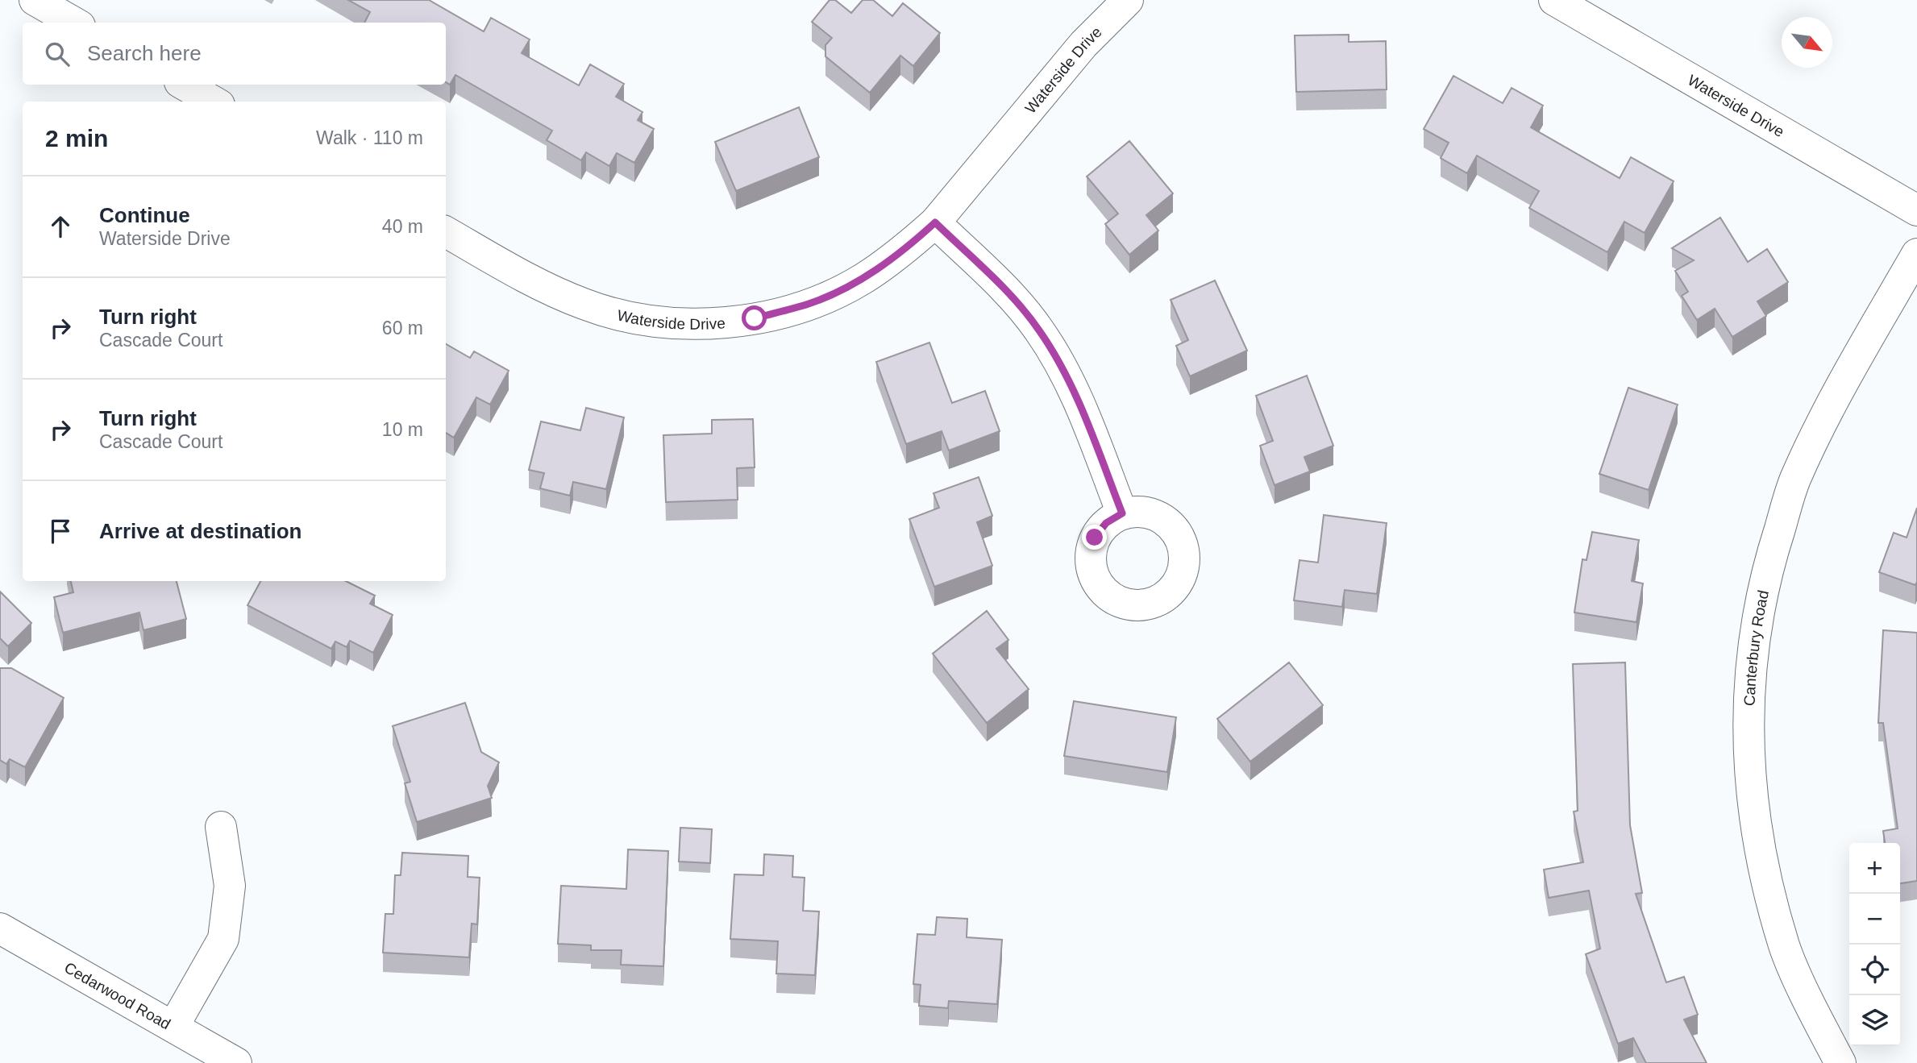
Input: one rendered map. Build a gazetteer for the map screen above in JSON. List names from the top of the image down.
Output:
{
  "streets": {
    "street": ["Waterside Drive", "Canterbury Road", "Cedarwood Road"]
  },
  "north": "bottom right",
  "page": {
    "search": "Search here",
    "heading": ["2 min", "Walk · 110 m"],
    "list": [
      ["Continue", "Waterside Drive", "40 m"],
      ["Turn right", "Cascade Court", "60 m"],
      ["Turn right", "Cascade Court", "10 m"],
      "Arrive at destination"
    ],
    "map_buttons": ["+", "−"]
  }
}
